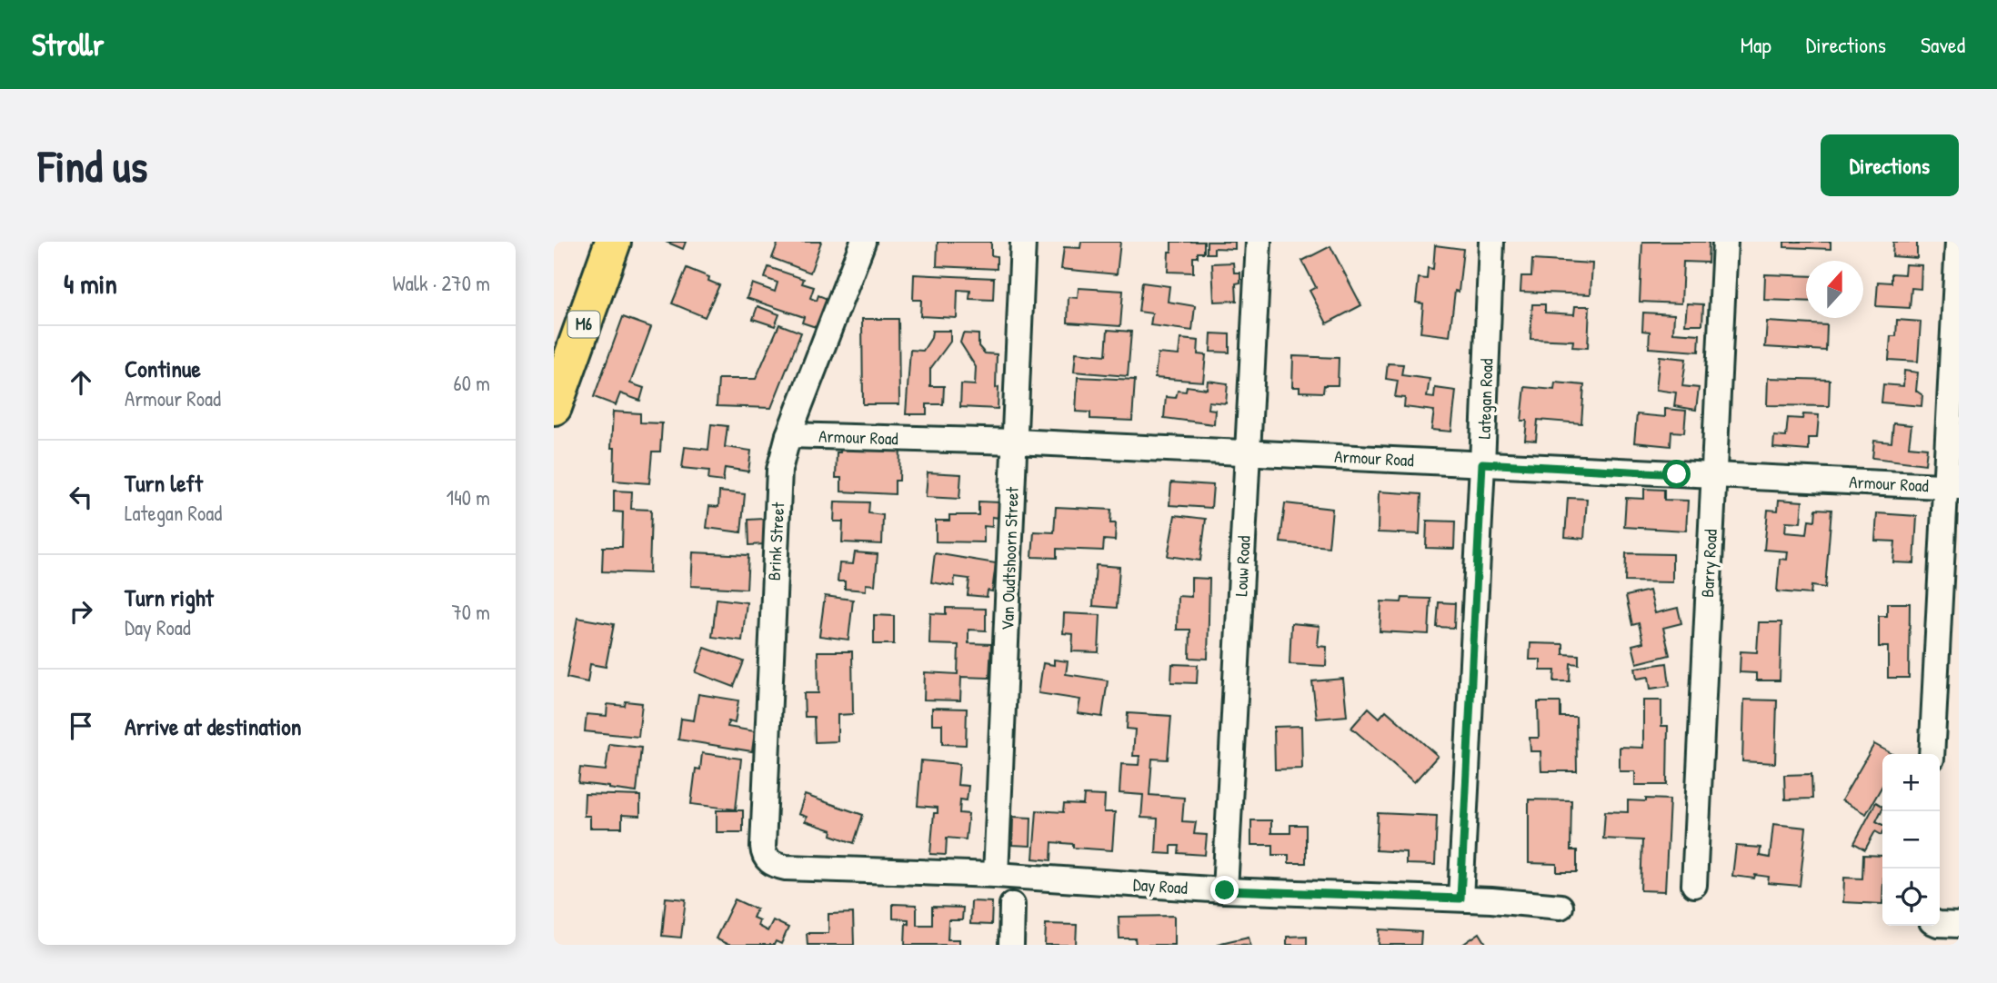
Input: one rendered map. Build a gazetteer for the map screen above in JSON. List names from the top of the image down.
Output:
{
  "streets": {
    "main road": ["M6"],
    "street": [
      "Lategan Road",
      "Armour Road",
      "Brink Street",
      "Van Oudtshoorn Street",
      "Barry Road",
      "Louw Road",
      "Day Road"
    ]
  },
  "crossings": [
    ["Lategan Road", "Armour Road"],
    ["Lategan Road", "Day Road"],
    ["Armour Road", "Brink Street"],
    ["Armour Road", "Van Oudtshoorn Street"],
    ["Armour Road", "Barry Road"],
    ["Armour Road", "Louw Road"],
    ["Brink Street", "Day Road"],
    ["Van Oudtshoorn Street", "Day Road"],
    ["Louw Road", "Day Road"]
  ],
  "north": "top",
  "page": {
    "header": "Strollr",
    "nav": ["Map", "Directions", "Saved"],
    "buttons": "Directions",
    "title": "Find us",
    "heading": ["4 min", "Walk · 270 m"],
    "list": [
      ["Continue", "Armour Road", "60 m"],
      ["Turn left", "Lategan Road", "140 m"],
      ["Turn right", "Day Road", "70 m"],
      "Arrive at destination"
    ],
    "map_buttons": ["+", "−"]
  }
}
